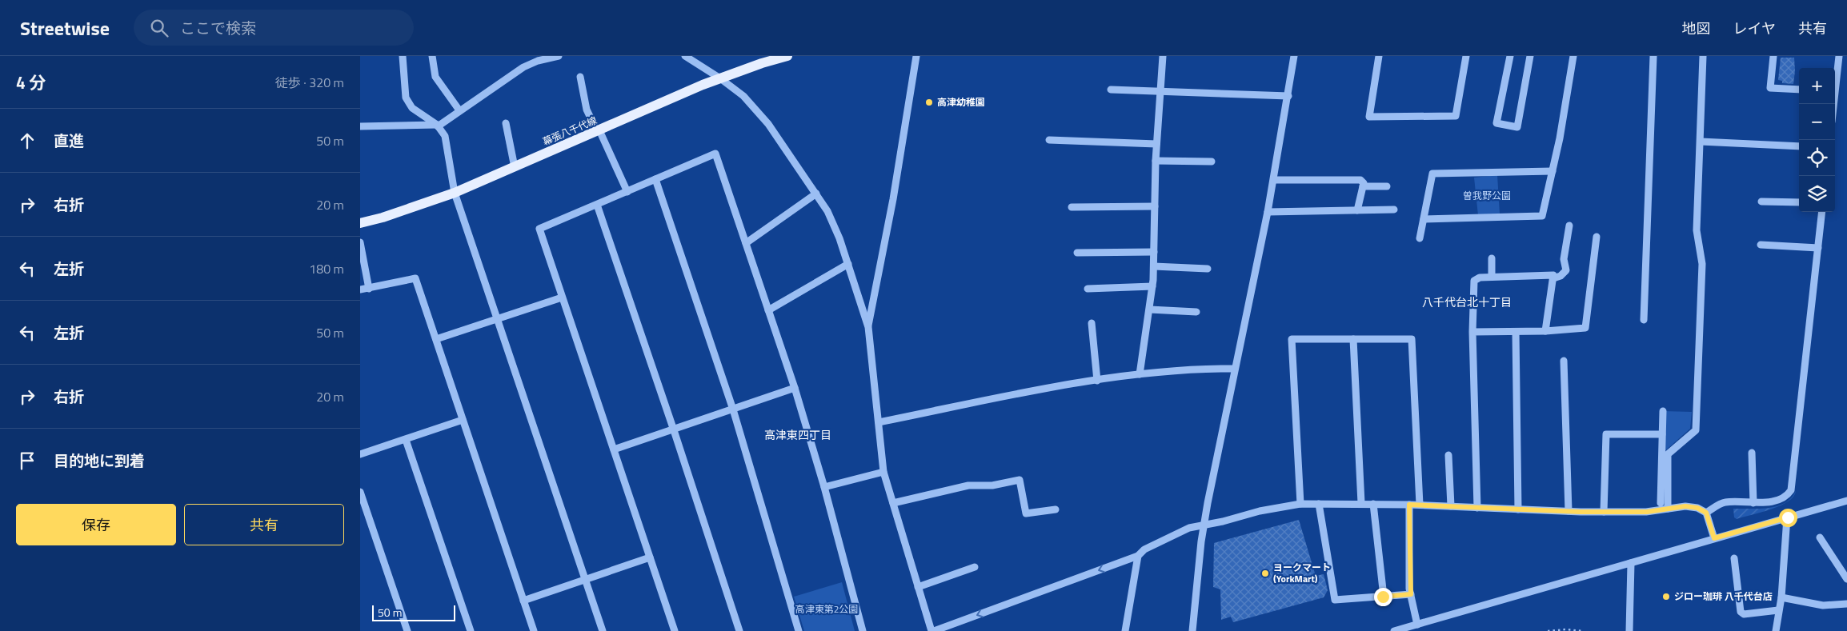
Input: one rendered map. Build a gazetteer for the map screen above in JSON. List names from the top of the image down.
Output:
{
  "streets": {
    "main road": ["幕張八千代線"]
  },
  "districts": ["八千代台北十丁目", "高津東四丁目"],
  "parks": ["曽我野公園", "高津東第2公園"],
  "places": ["高津幼稚園", "ヨークマート (YorkMart)", "ジロー珈琲 八千代台店"],
  "scale_bar": "50 m",
  "page": {
    "header": "Streetwise",
    "search": "ここで検索",
    "nav": ["地図", "レイヤ", "共有"],
    "heading": ["4 分", "徒歩 · 320 m"],
    "map_buttons": ["+", "−"],
    "list": [
      ["直進", "50 m"],
      ["右折", "20 m"],
      ["左折", "180 m"],
      ["左折", "50 m"],
      ["右折", "20 m"],
      "目的地に到着"
    ],
    "buttons": ["保存", "共有"],
    "scale": "50 m"
  }
}
